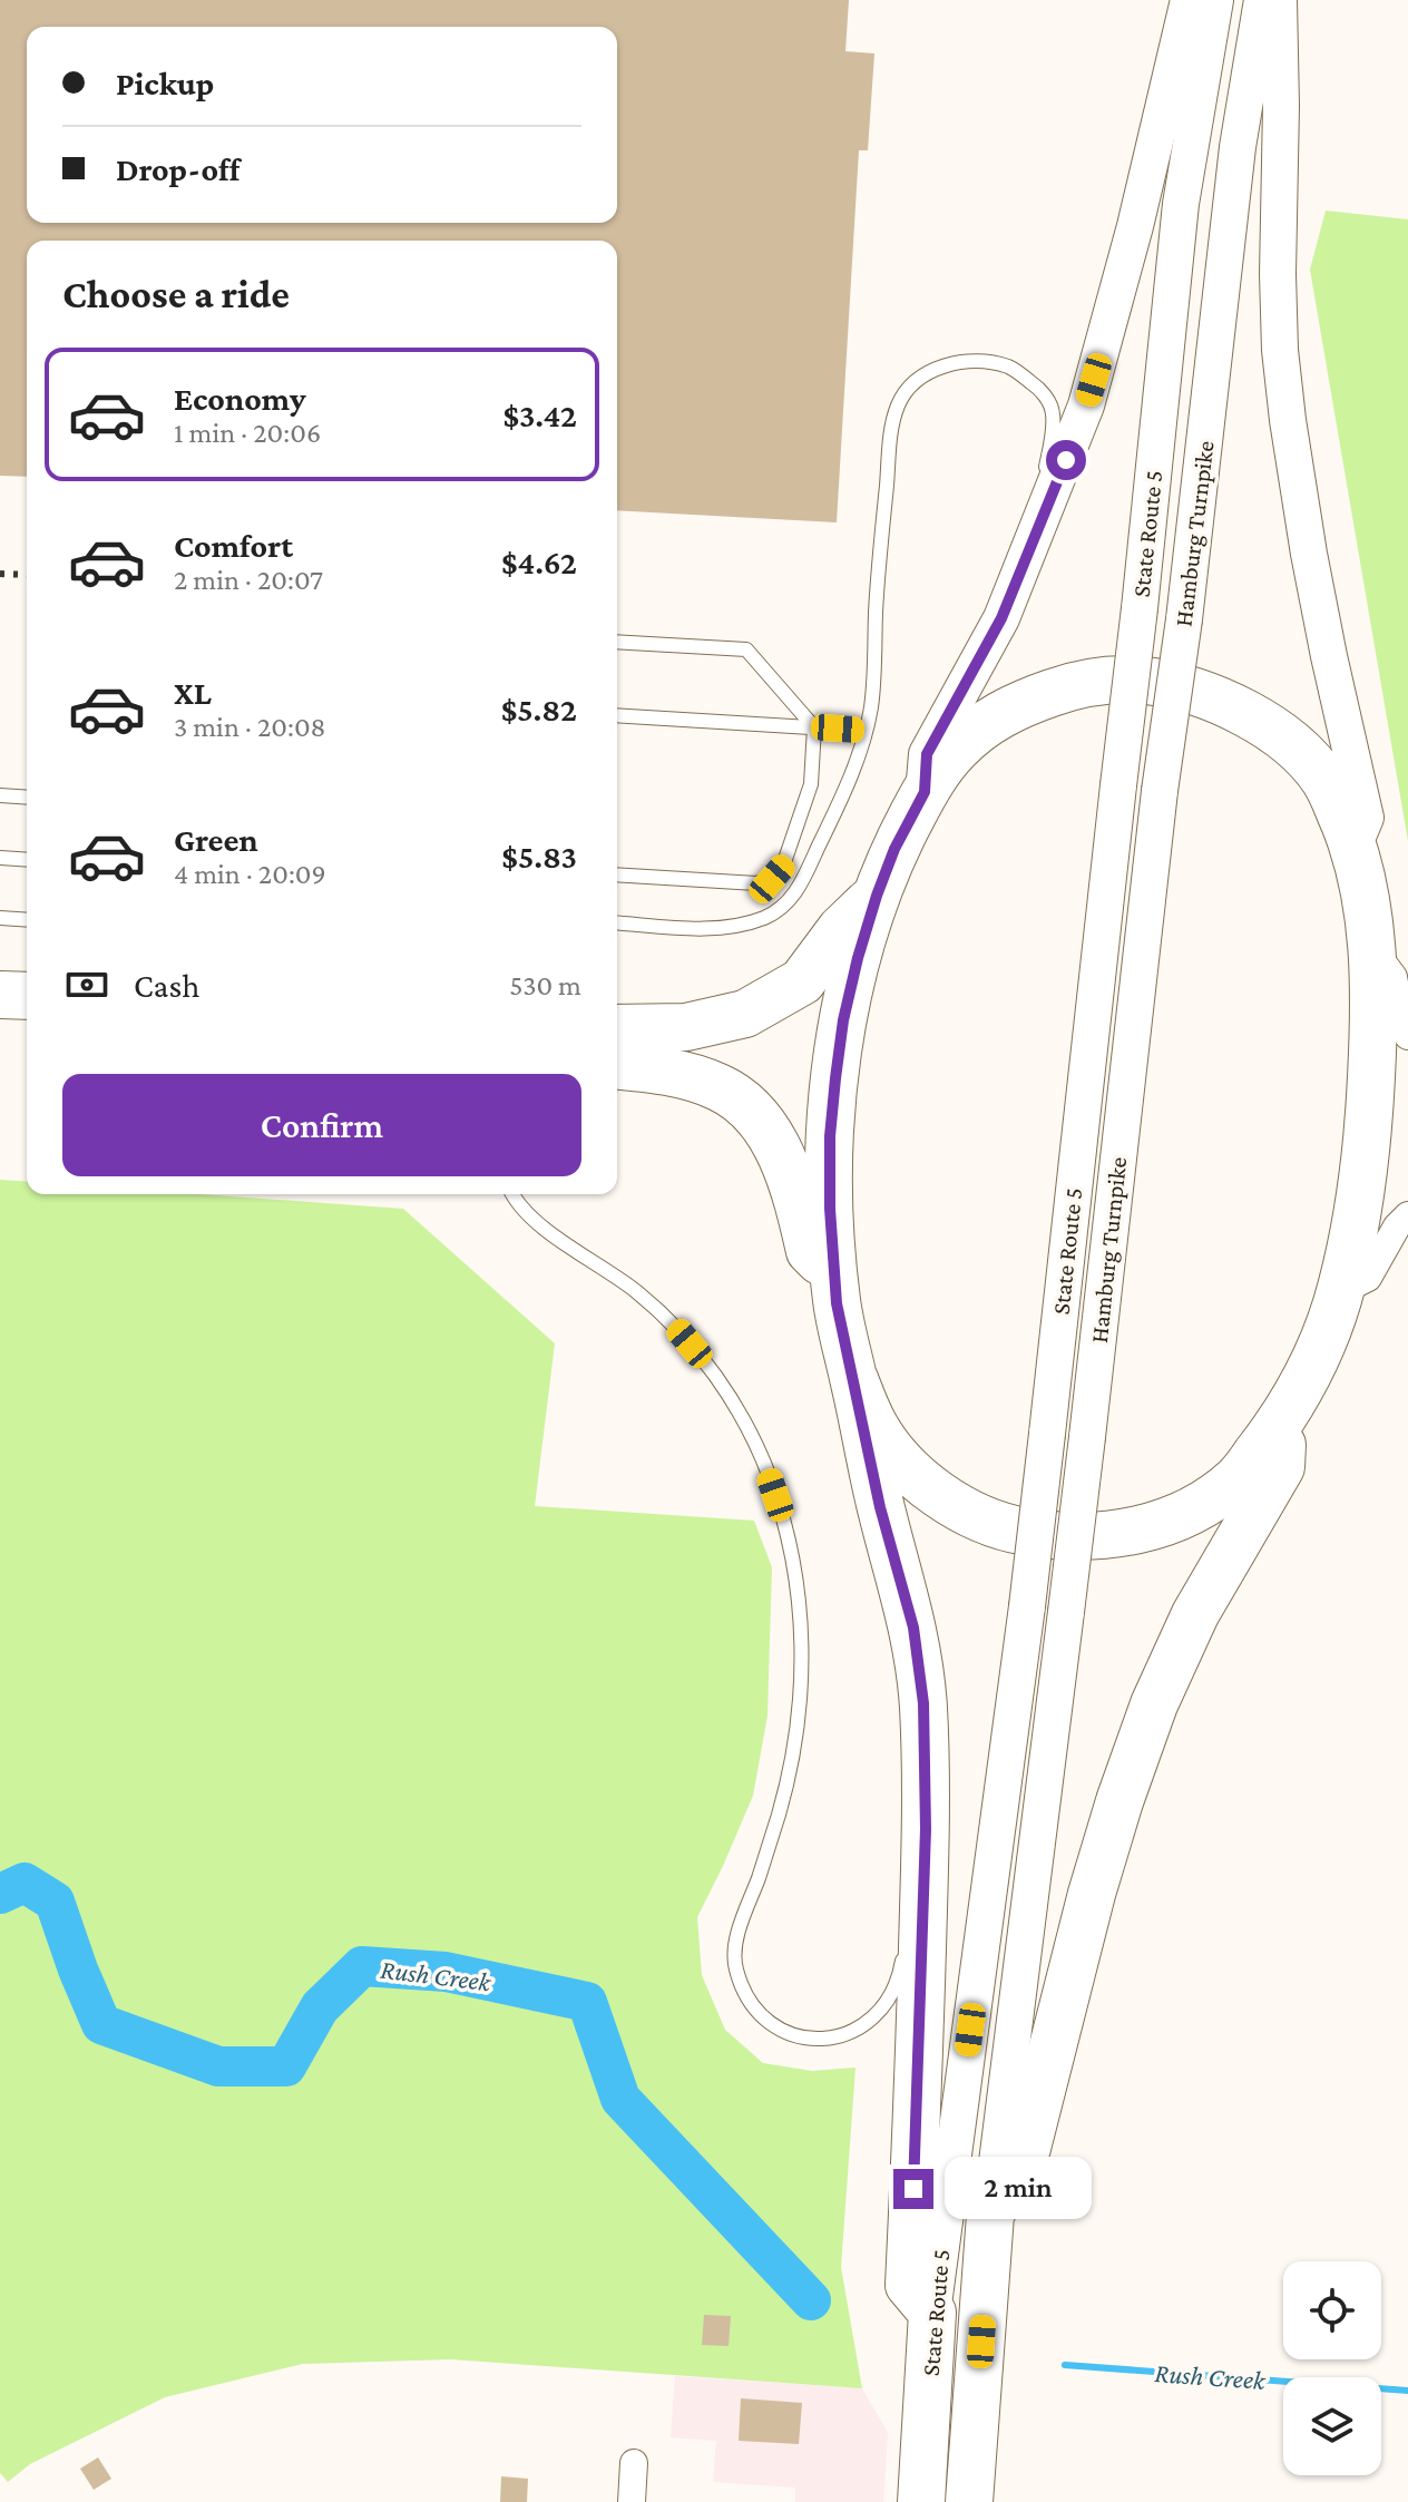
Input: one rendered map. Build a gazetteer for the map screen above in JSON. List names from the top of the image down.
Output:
{
  "streets": {
    "highway": ["State Route 5", "Hamburg Turnpike"]
  },
  "water": ["Rush Creek"],
  "page": {
    "banner": ["Pickup", "Drop-off"],
    "heading": "Choose a ride",
    "list": [
      {
        "name": "Economy",
        "note": "1 min · 20:06",
        "value": "$3.42"
      },
      {
        "name": "Comfort",
        "note": "2 min · 20:07",
        "value": "$4.62"
      },
      {
        "name": "XL",
        "note": "3 min · 20:08",
        "value": "$5.82"
      },
      {
        "name": "Green",
        "note": "4 min · 20:09",
        "value": "$5.83"
      }
    ],
    "pay": ["Cash", "530 m"],
    "buttons": "Confirm",
    "bubble": "2 min"
  }
}
